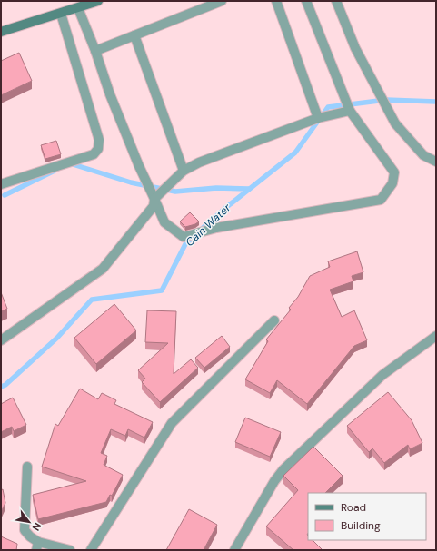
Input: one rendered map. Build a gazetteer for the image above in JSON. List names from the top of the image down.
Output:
{
  "water": ["Cain Water"],
  "legend": ["Road", "Building"],
  "north": "bottom right"
}
